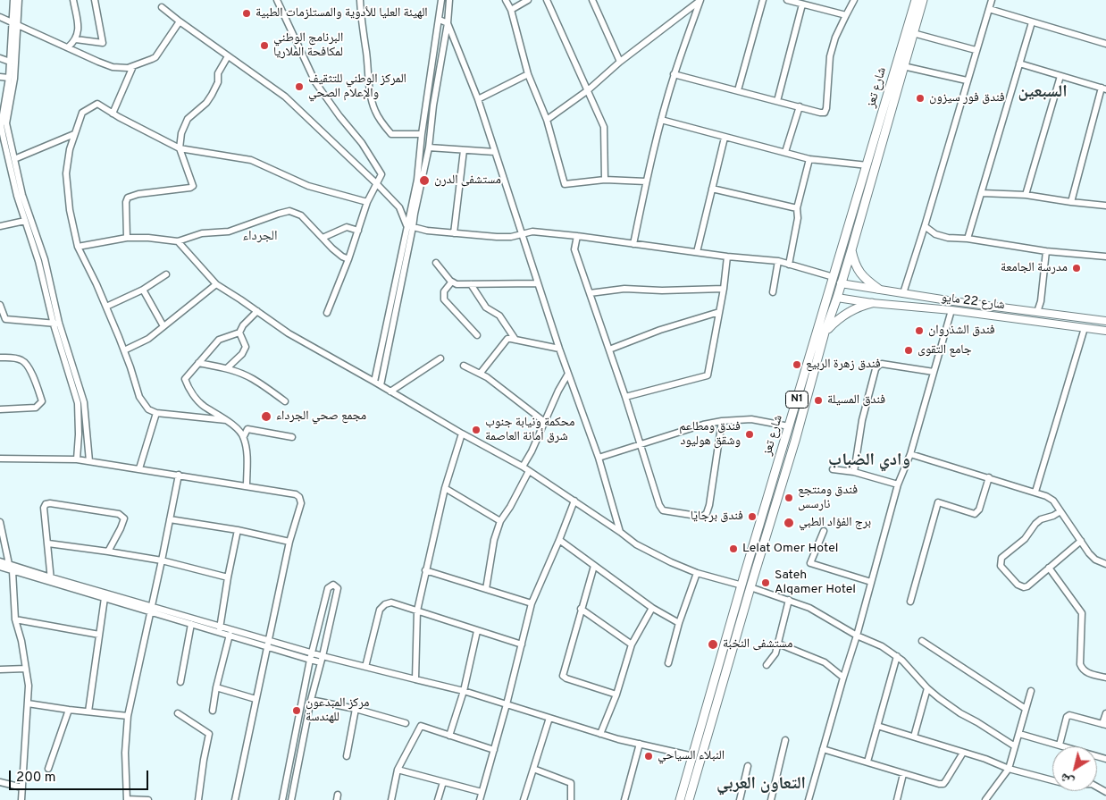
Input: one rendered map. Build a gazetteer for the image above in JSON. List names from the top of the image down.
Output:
{
  "streets": {
    "highway": ["شارع تعز", "N1"],
    "main road": ["شارع 22 مايو"]
  },
  "crossings": [
    ["شارع تعز", "شارع 22 مايو"]
  ],
  "districts": [
    "السبعين",
    "الجرداء",
    "وادي الضباب",
    "التعاون العربي"
  ],
  "places": [
    "الهيئة العليا للأدوية والمستلزمات الطبية",
    "البرنامج الوطني لمكافحة الملاريا",
    "المركز الوطني للتثقيف والإعلام الصحي",
    "فندق فور سيزون",
    "مستشفى الدرن",
    "مدرسة الجامعة",
    "فندق الشذروان",
    "جامع التقوى",
    "فندق زهرة الربيع",
    "فندق المسيلة",
    "مجمع صحي الجرداء",
    "محكمة ونيابة جنوب شرق أمانة العاصمة",
    "فندق ومطاعم وشقق هوليود",
    "فندق ومنتجع نارسس",
    "فندق برجايا",
    "برج الفؤاد الطبي",
    "Lelat Omer Hotel",
    "Sateh Alqamer Hotel",
    "مستشفى النخبة",
    "مركز المبدعون للهندسة",
    "النبلاء السياحي"
  ],
  "scale_bar": "200 m",
  "north": "bottom left"
}
